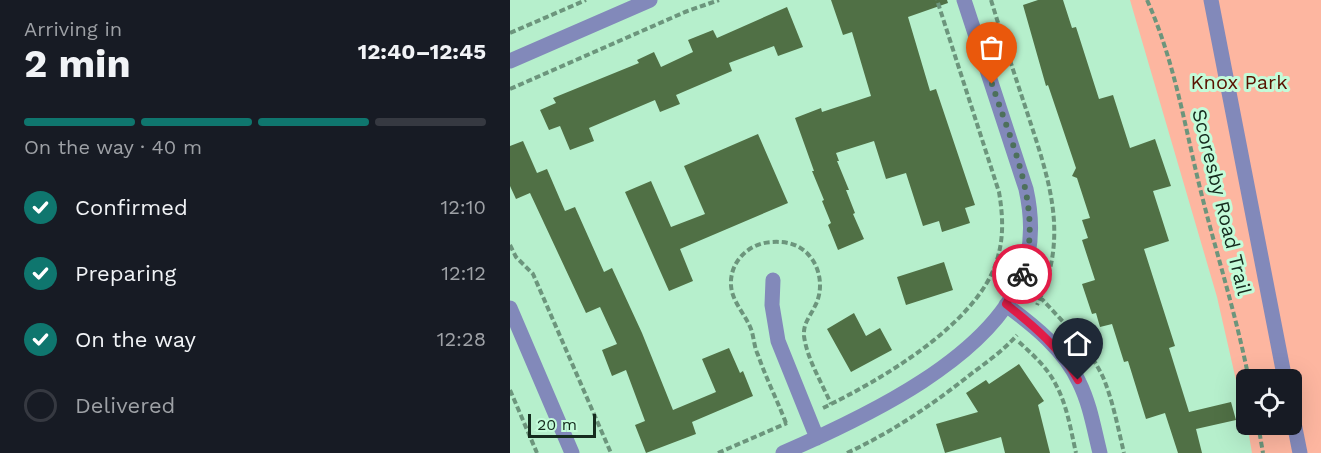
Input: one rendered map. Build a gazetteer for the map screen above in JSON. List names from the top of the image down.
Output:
{
  "streets": {
    "path": ["Scoresby Road Trail"]
  },
  "parks": ["Knox Park"],
  "scale_bar": "20 m",
  "page": {
    "heading": ["2 min", "Arriving in", "12:40–12:45"],
    "bar": "On the way · 40 m",
    "list": [
      ["Confirmed", "12:10"],
      ["Preparing", "12:12"],
      ["On the way", "12:28"],
      "Delivered"
    ],
    "scale": "20 m"
  }
}
